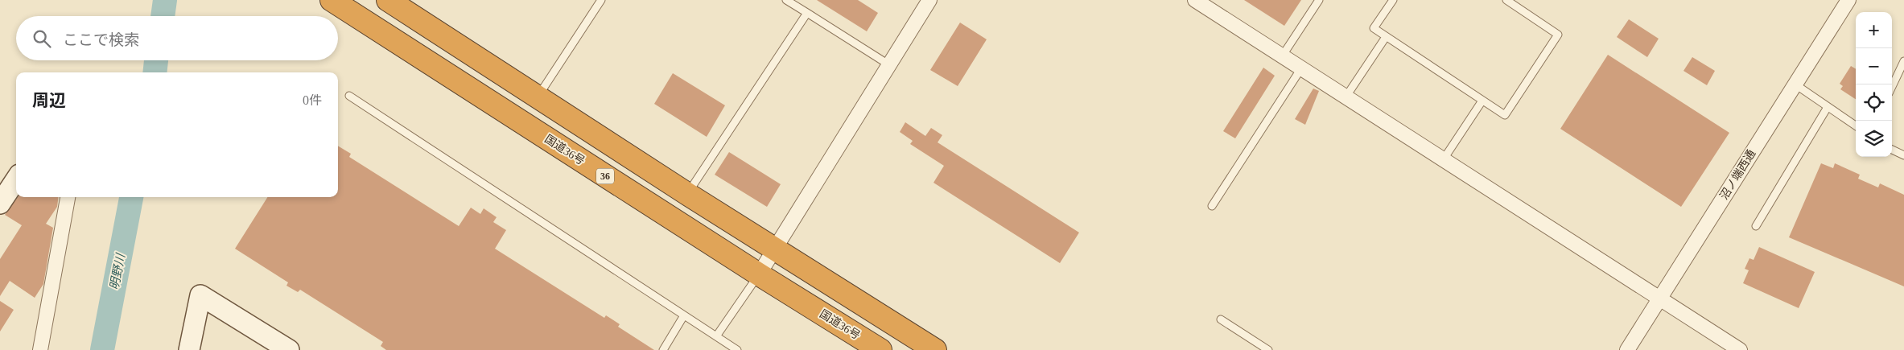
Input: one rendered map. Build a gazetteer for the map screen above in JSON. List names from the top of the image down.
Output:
{
  "streets": {
    "highway": ["国道36号", "36"],
    "street": ["沼ノ端西通"]
  },
  "water": ["明野川"],
  "page": {
    "map_buttons": ["+", "−"],
    "search": "ここで検索",
    "heading": ["周辺", "0件"]
  }
}
